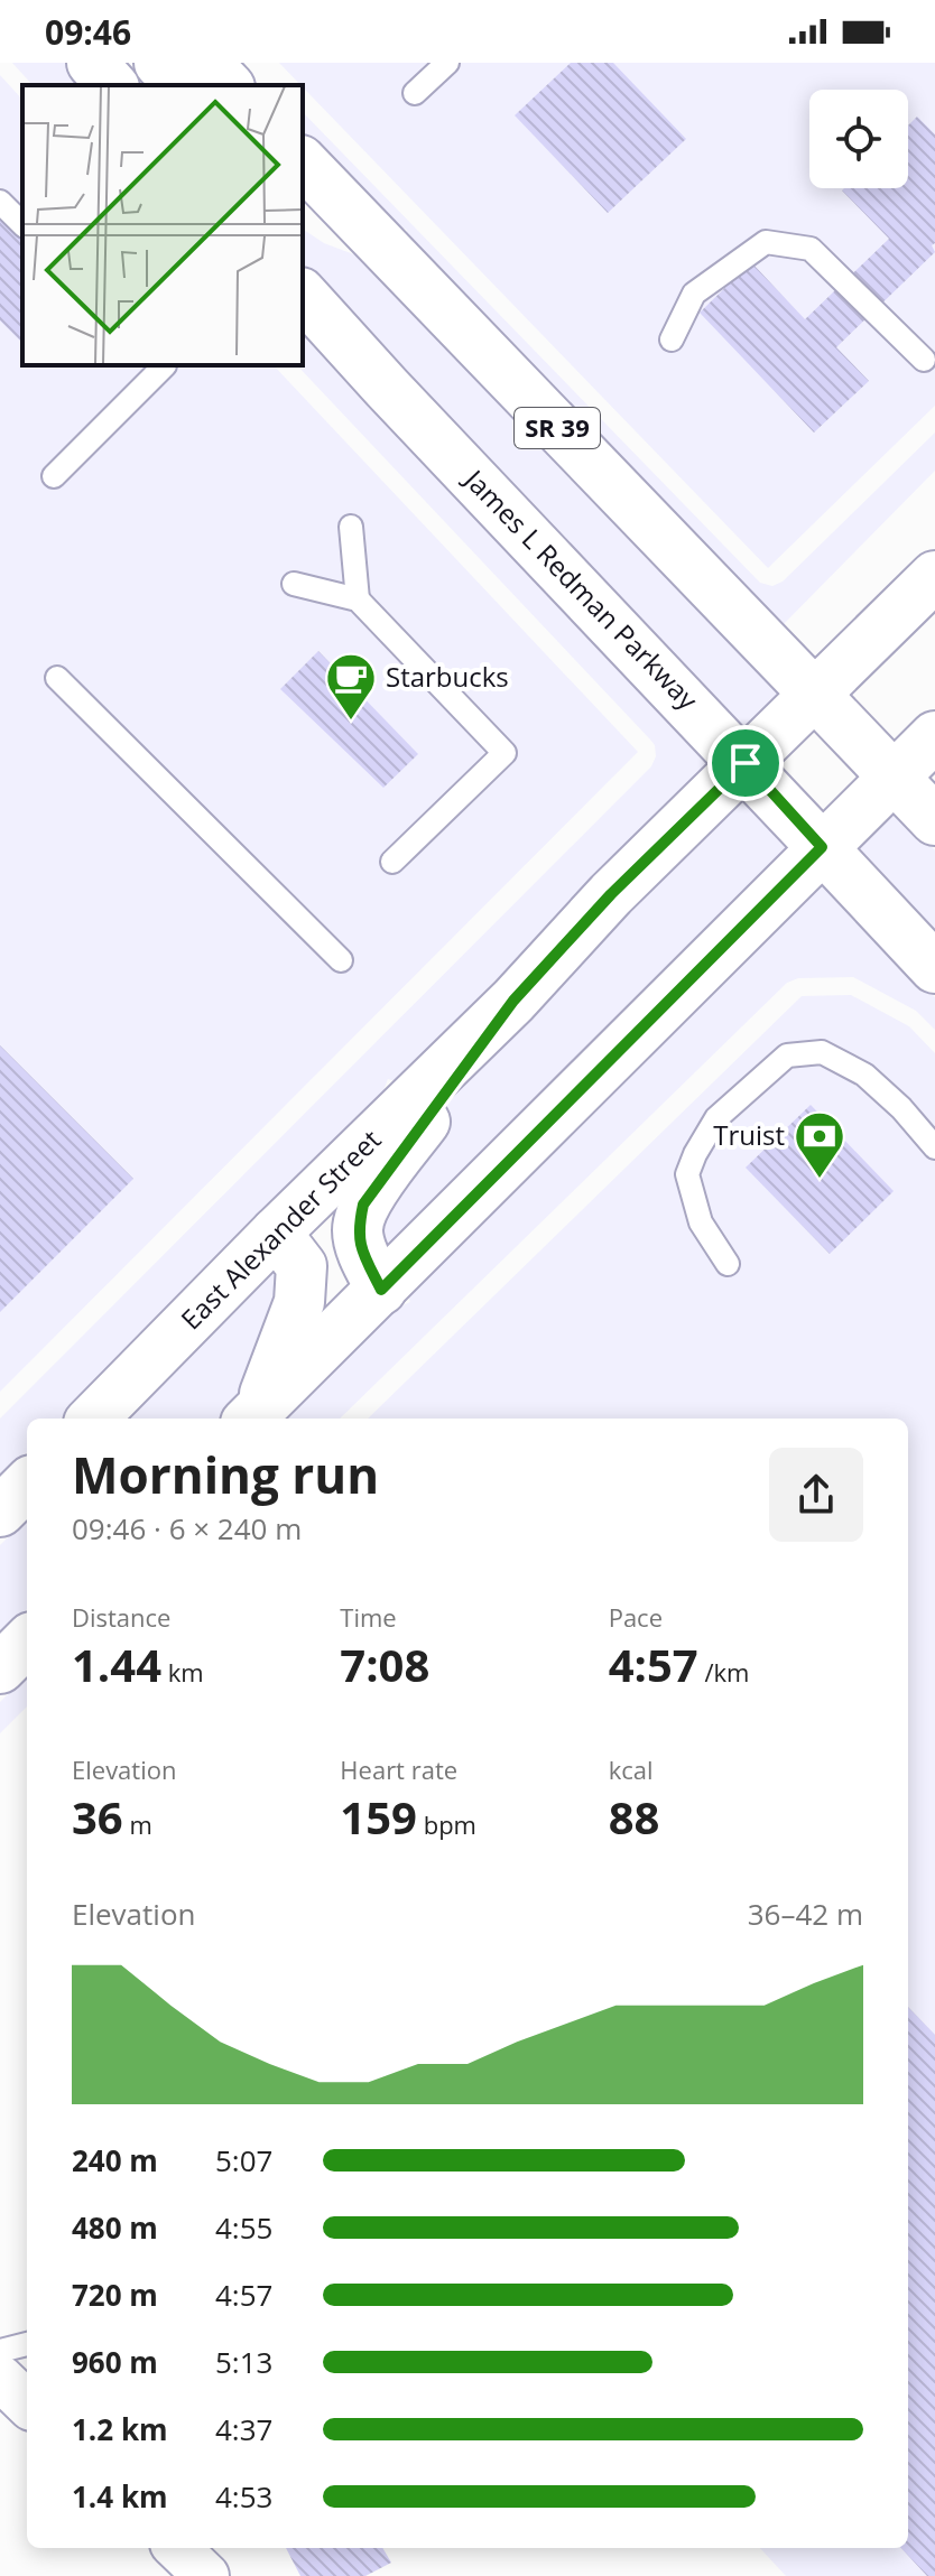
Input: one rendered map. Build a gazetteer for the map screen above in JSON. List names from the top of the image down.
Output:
{
  "streets": {
    "main road": ["SR 39", "James L Redman Parkway", "East Alexander Street"]
  },
  "crossings": [
    ["SR 39", "East Alexander Street"],
    ["James L Redman Parkway", "East Alexander Street"]
  ],
  "places": {
    "cafe": ["Starbucks"],
    "bank": ["Truist"]
  },
  "page": {
    "status": "09:46",
    "heading": ["Morning run", "09:46 · 6 × 240 m"],
    "stats": [
      ["Distance", "1.44 km"],
      ["Time", "7:08"],
      ["Pace", "4:57 /km"],
      ["Elevation", "36 m"],
      ["Heart rate", "159 bpm"],
      ["kcal", "88"]
    ],
    "chart": ["Elevation", "36–42 m"],
    "list": [
      {
        "name": "240 m",
        "note": "5:07"
      },
      {
        "name": "480 m",
        "note": "4:55"
      },
      {
        "name": "720 m",
        "note": "4:57"
      },
      {
        "name": "960 m",
        "note": "5:13"
      },
      {
        "name": "1.2 km",
        "note": "4:37"
      },
      {
        "name": "1.4 km",
        "note": "4:53"
      }
    ]
  }
}
